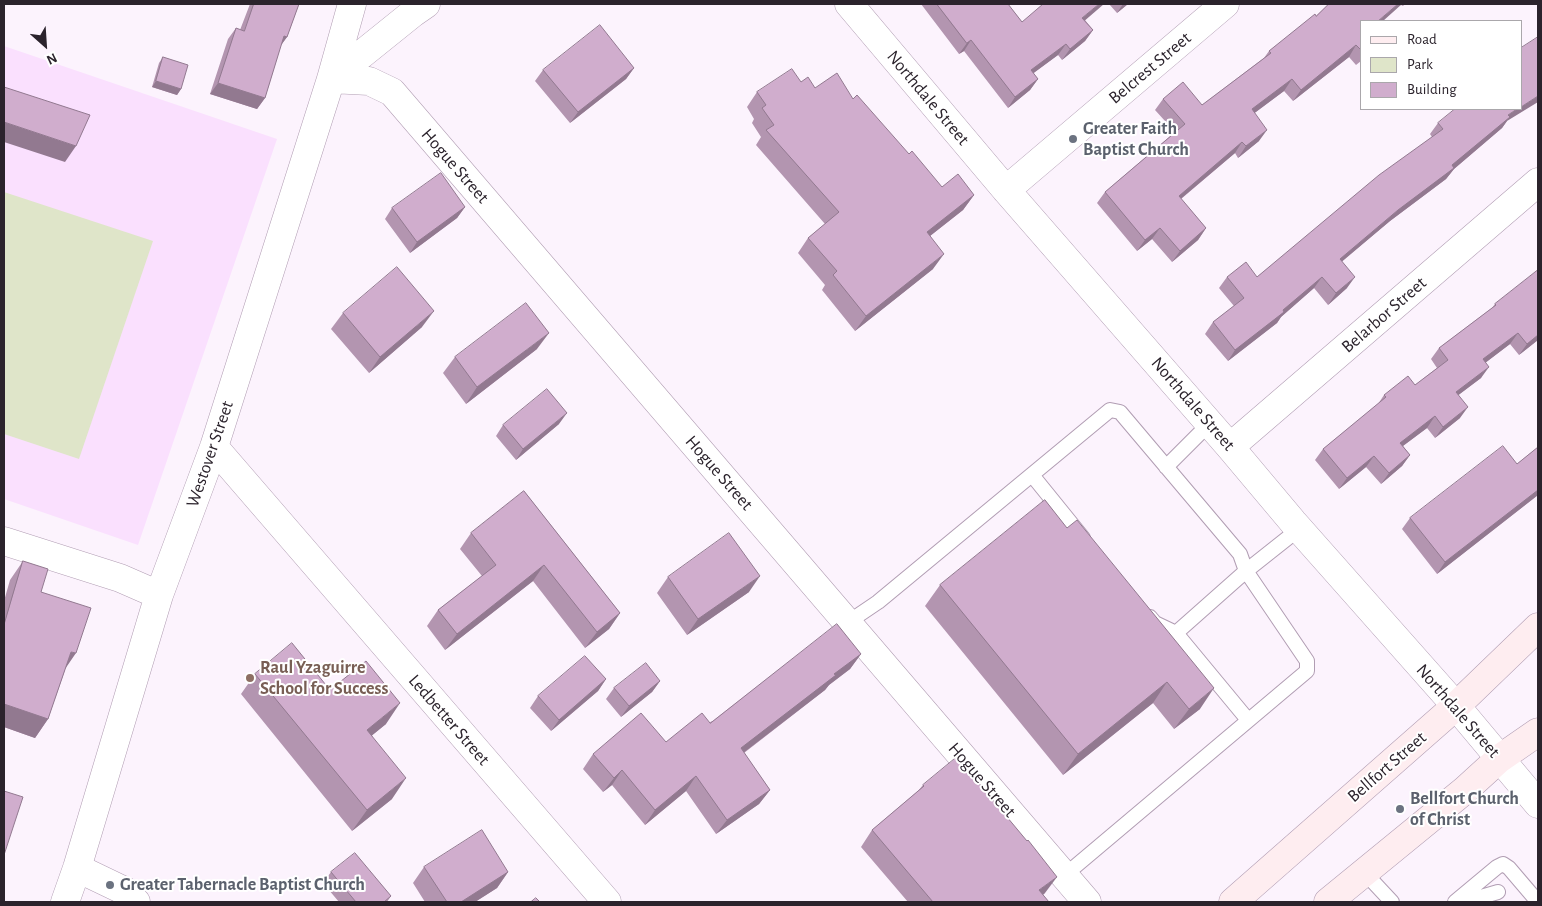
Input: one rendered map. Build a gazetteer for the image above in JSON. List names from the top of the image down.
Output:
{
  "streets": {
    "main road": ["Bellfort Street"],
    "street": [
      "Belcrest Street",
      "Northdale Street",
      "Hogue Street",
      "Belarbor Street",
      "Westover Street",
      "Ledbetter Street"
    ]
  },
  "crossings": [
    ["Belcrest Street", "Northdale Street"],
    ["Northdale Street", "Belarbor Street"],
    ["Northdale Street", "Bellfort Street"],
    ["Hogue Street", "Westover Street"],
    ["Westover Street", "Ledbetter Street"]
  ],
  "places": [
    "Greater Faith Baptist Church",
    "Raul Yzaguirre School for Success",
    "Bellfort Church of Christ",
    "Greater Tabernacle Baptist Church"
  ],
  "legend": ["Road", "Park", "Building"],
  "north": "bottom right"
}
